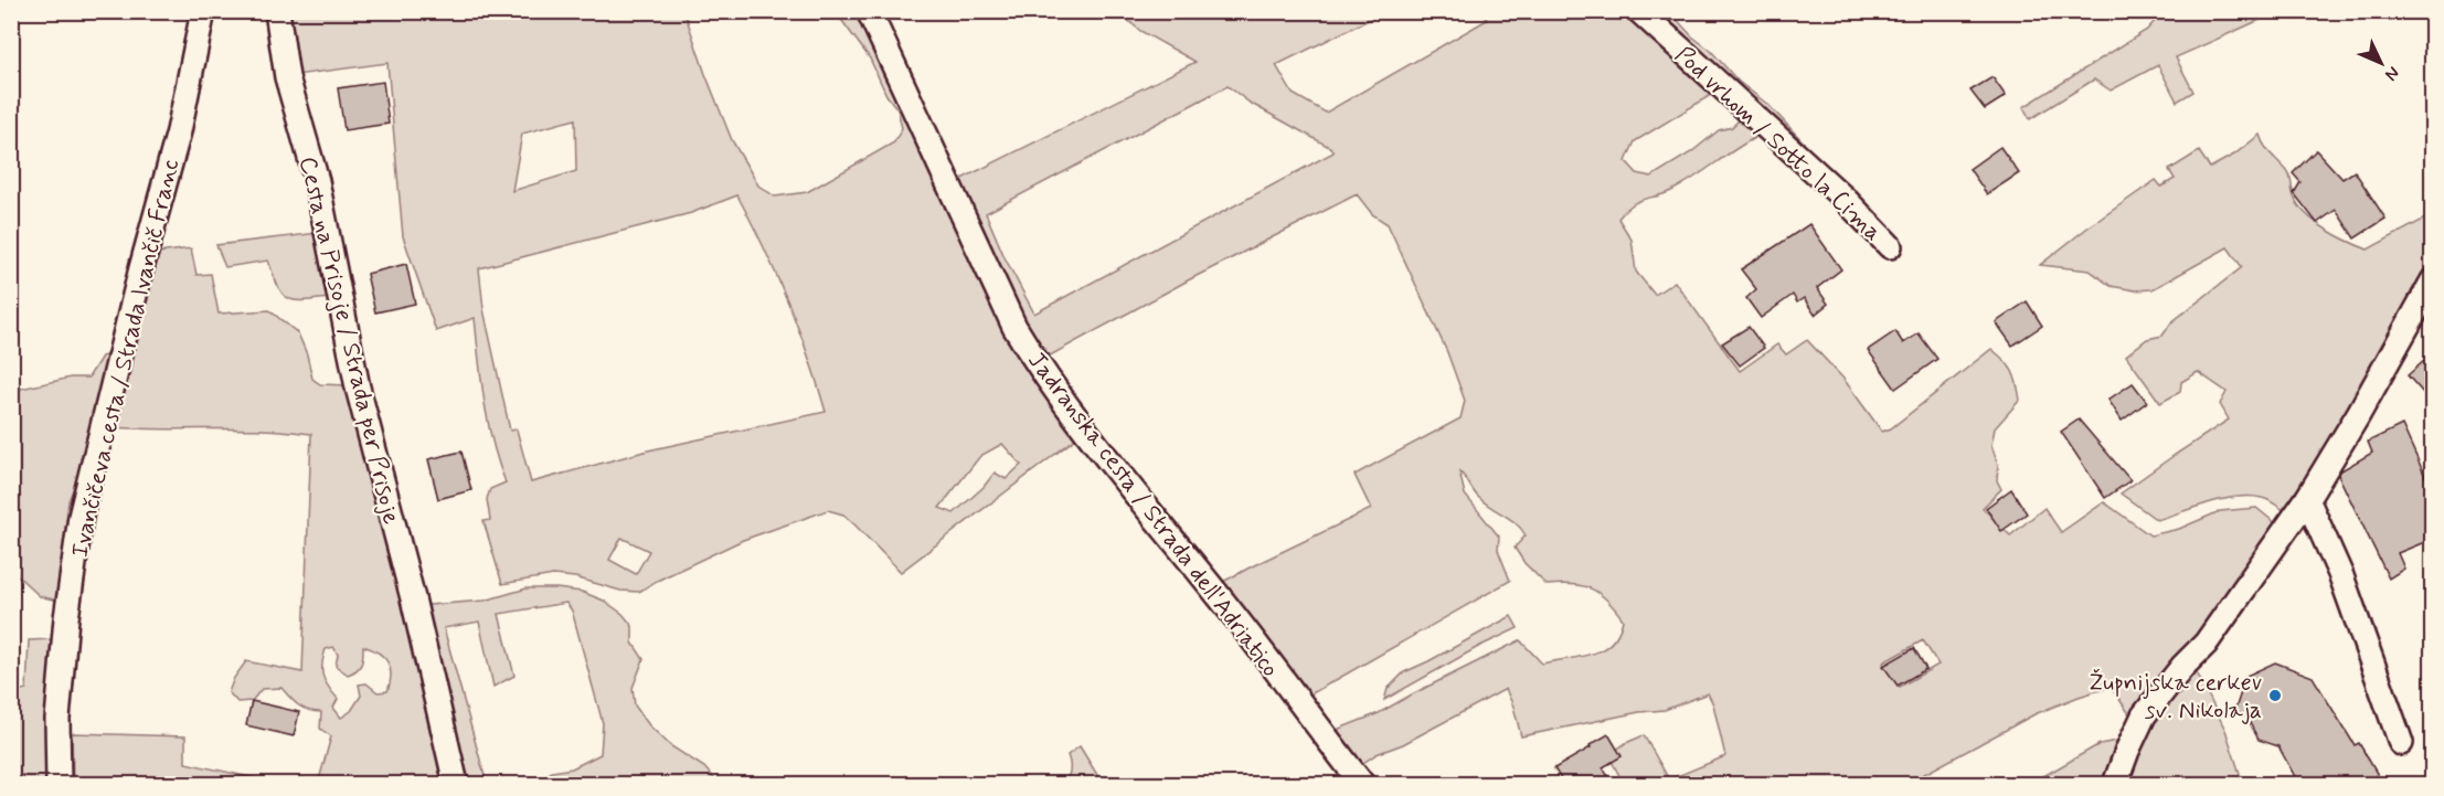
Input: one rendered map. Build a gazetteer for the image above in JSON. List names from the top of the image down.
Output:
{
  "streets": {
    "street": [
      "Pod vrhom / Sotto la Cima",
      "Cesta na Prisoje / Strada per Prisoje",
      "Ivančičeva cesta / Strada Ivančič Franc",
      "Jadranska cesta / Strada dell'Adriatico"
    ]
  },
  "places": ["Župnijska cerkev sv. Nikolaja"],
  "north": "bottom right"
}
